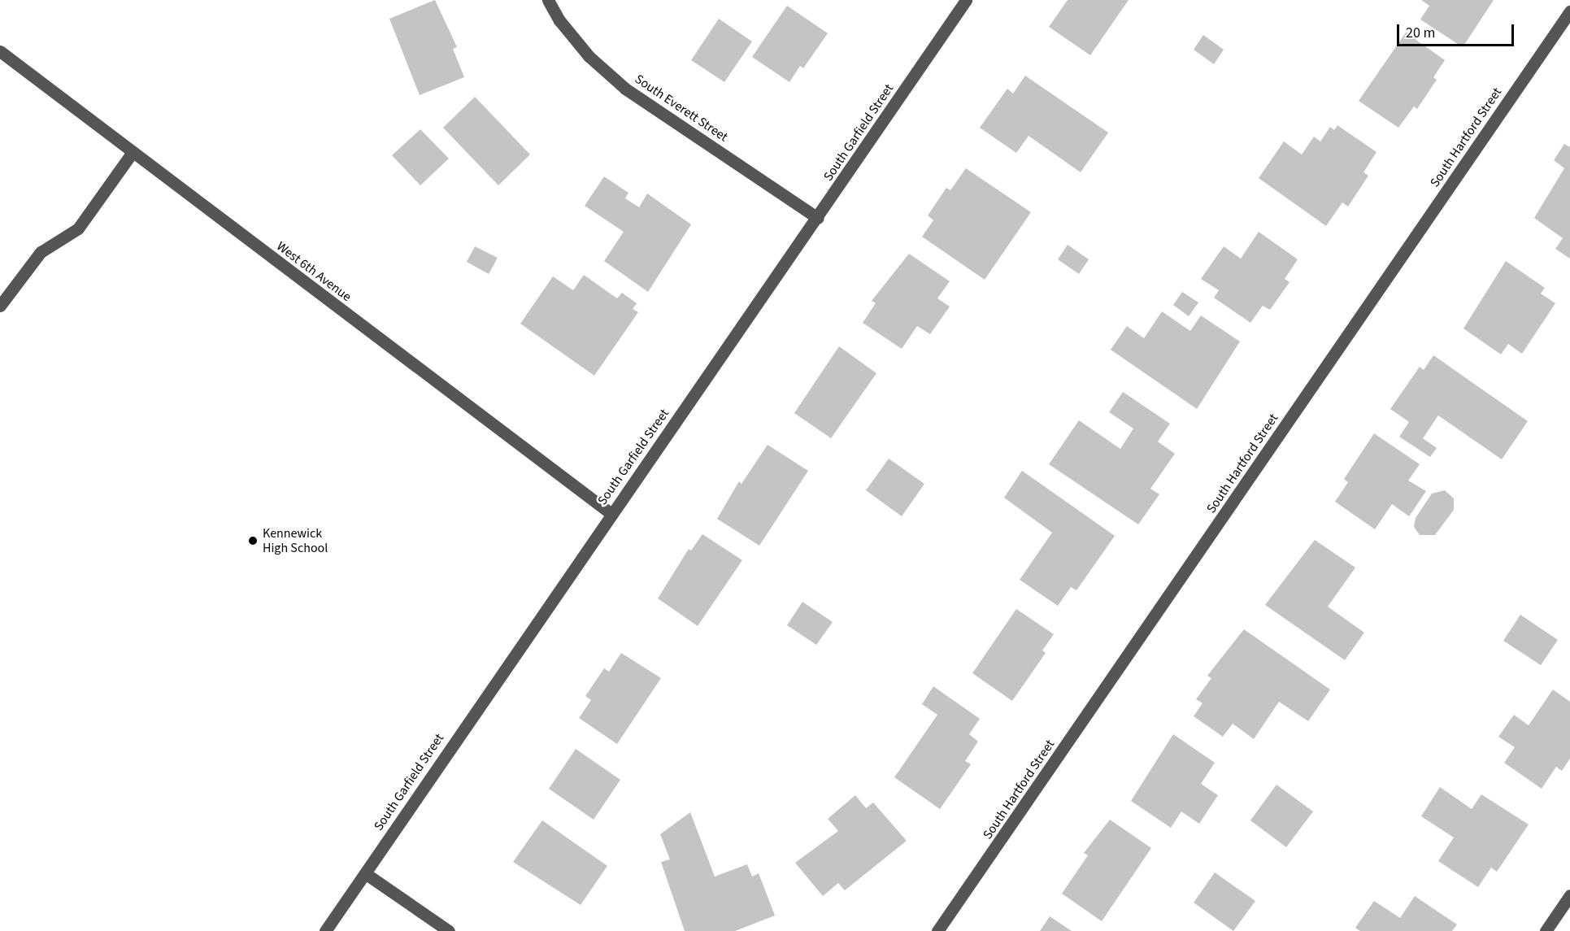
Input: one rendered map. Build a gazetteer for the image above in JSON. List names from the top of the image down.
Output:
{
  "streets": {
    "street": [
      "South Everett Street",
      "South Garfield Street",
      "South Hartford Street",
      "West 6th Avenue"
    ]
  },
  "crossings": [
    ["South Everett Street", "South Garfield Street"],
    ["South Garfield Street", "West 6th Avenue"]
  ],
  "places": ["Kennewick High School"],
  "scale_bar": "20 m"
}
